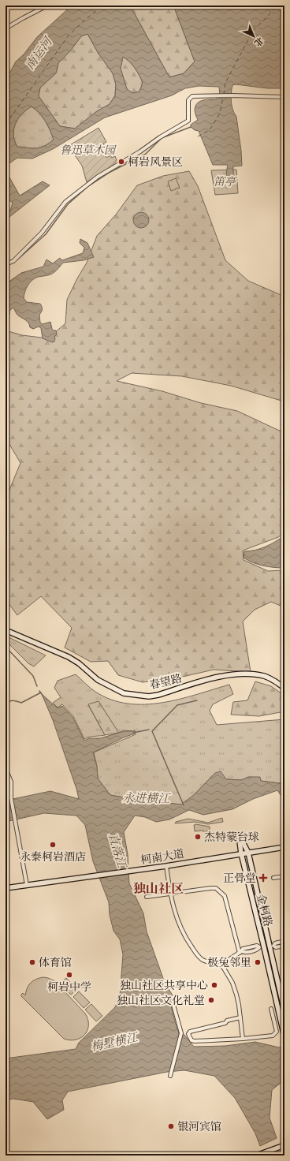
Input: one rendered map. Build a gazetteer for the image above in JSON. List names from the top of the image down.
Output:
{
  "streets": {
    "main road": ["春望路", "柯南大道", "金柯路"]
  },
  "crossings": [
    ["柯南大道", "金柯路"]
  ],
  "districts": ["独山社区"],
  "water": [
    "南运河",
    "永进横江",
    "直落江",
    "梅墅横江"
  ],
  "parks": ["鲁迅草木园", "笛亭"],
  "places": {
    "other": [
      "柯岩风景区",
      "杰特蒙台球",
      "永泰柯岩酒店",
      "体育馆",
      "极兔邻里",
      "柯岩中学",
      "独山社区共享中心",
      "独山社区文化礼堂",
      "银河宾馆"
    ],
    "health": ["正骨堂"]
  },
  "north": "bottom right"
}
